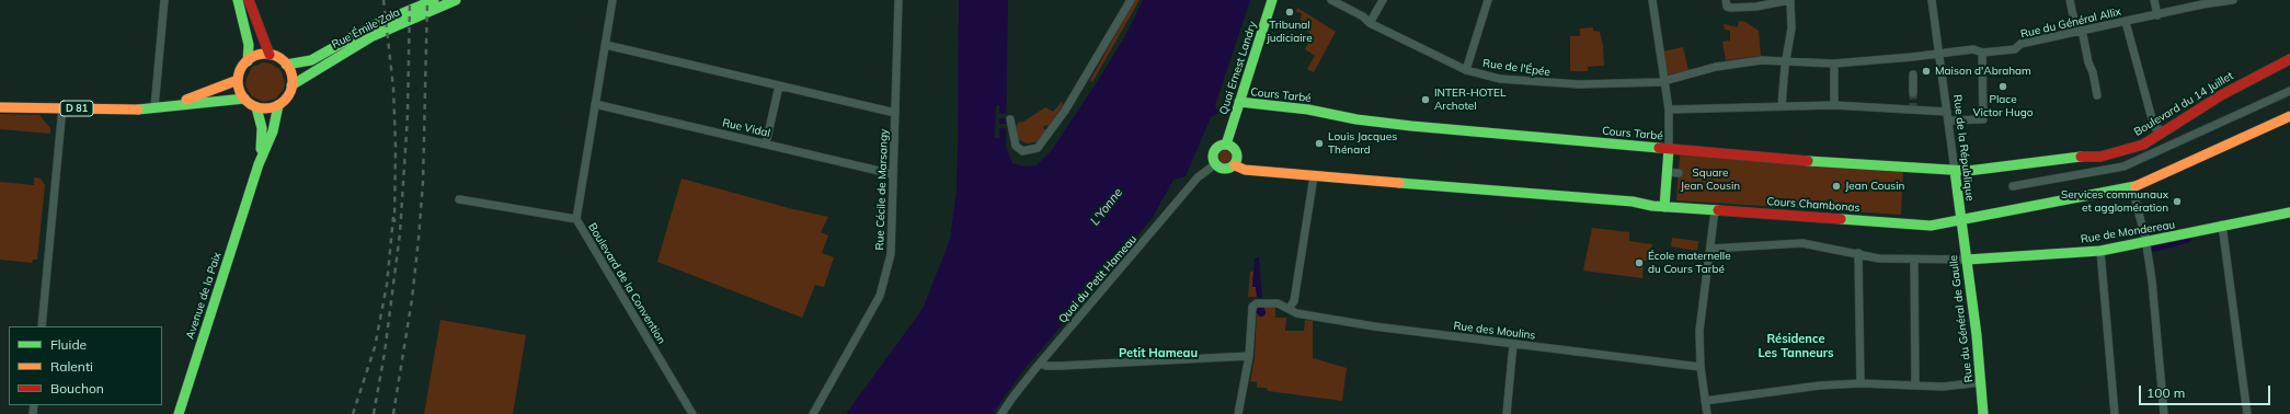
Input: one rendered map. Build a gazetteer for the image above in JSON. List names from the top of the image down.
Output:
{
  "streets": {
    "main road": [
      "Rue Émile Zola",
      "Quai Ernest Landry",
      "Cours Tarbé",
      "Boulevard du 14 Juillet",
      "D 81",
      "Rue de la République",
      "Cours Chambonas",
      "Rue de Mondereau",
      "Avenue de la Paix",
      "Rue du Général de Gaulle"
    ],
    "street": [
      "Rue du Général Allix",
      "Rue de l'Épée",
      "Rue Vidal",
      "Rue Cécile de Marsangy",
      "Quai du Petit Hameau",
      "Boulevard de la Convention",
      "Rue des Moulins"
    ]
  },
  "crossings": [
    ["Rue du Général Allix", "Rue de l'Épée"],
    ["Rue du Général Allix", "Rue de la République"],
    ["Rue Émile Zola", "D 81"],
    ["Quai Ernest Landry", "Cours Tarbé"],
    ["Quai Ernest Landry", "Quai du Petit Hameau"],
    ["Cours Tarbé", "Cours Chambonas"],
    ["Boulevard du 14 Juillet", "Rue de la République"],
    ["Rue Vidal", "Rue Cécile de Marsangy"],
    ["Rue Vidal", "Boulevard de la Convention"],
    ["Rue de la République", "Cours Chambonas"],
    ["Rue de la République", "Rue du Général de Gaulle"],
    ["Cours Chambonas", "Rue du Général de Gaulle"],
    ["Rue de Mondereau", "Rue du Général de Gaulle"]
  ],
  "districts": ["Résidence Les Tanneurs", "Petit Hameau"],
  "water": ["L'Yonne"],
  "parks": ["Square Jean Cousin"],
  "places": [
    "Tribunal judiciaire",
    "Maison d'Abraham",
    "Place Victor Hugo",
    "INTER-HOTEL Archotel",
    "Louis Jacques Thénard",
    "Jean Cousin",
    "Services communaux et agglomération",
    "École maternelle du Cours Tarbé"
  ],
  "legend": ["Fluide", "Ralenti", "Bouchon"],
  "scale_bar": "100 m"
}
